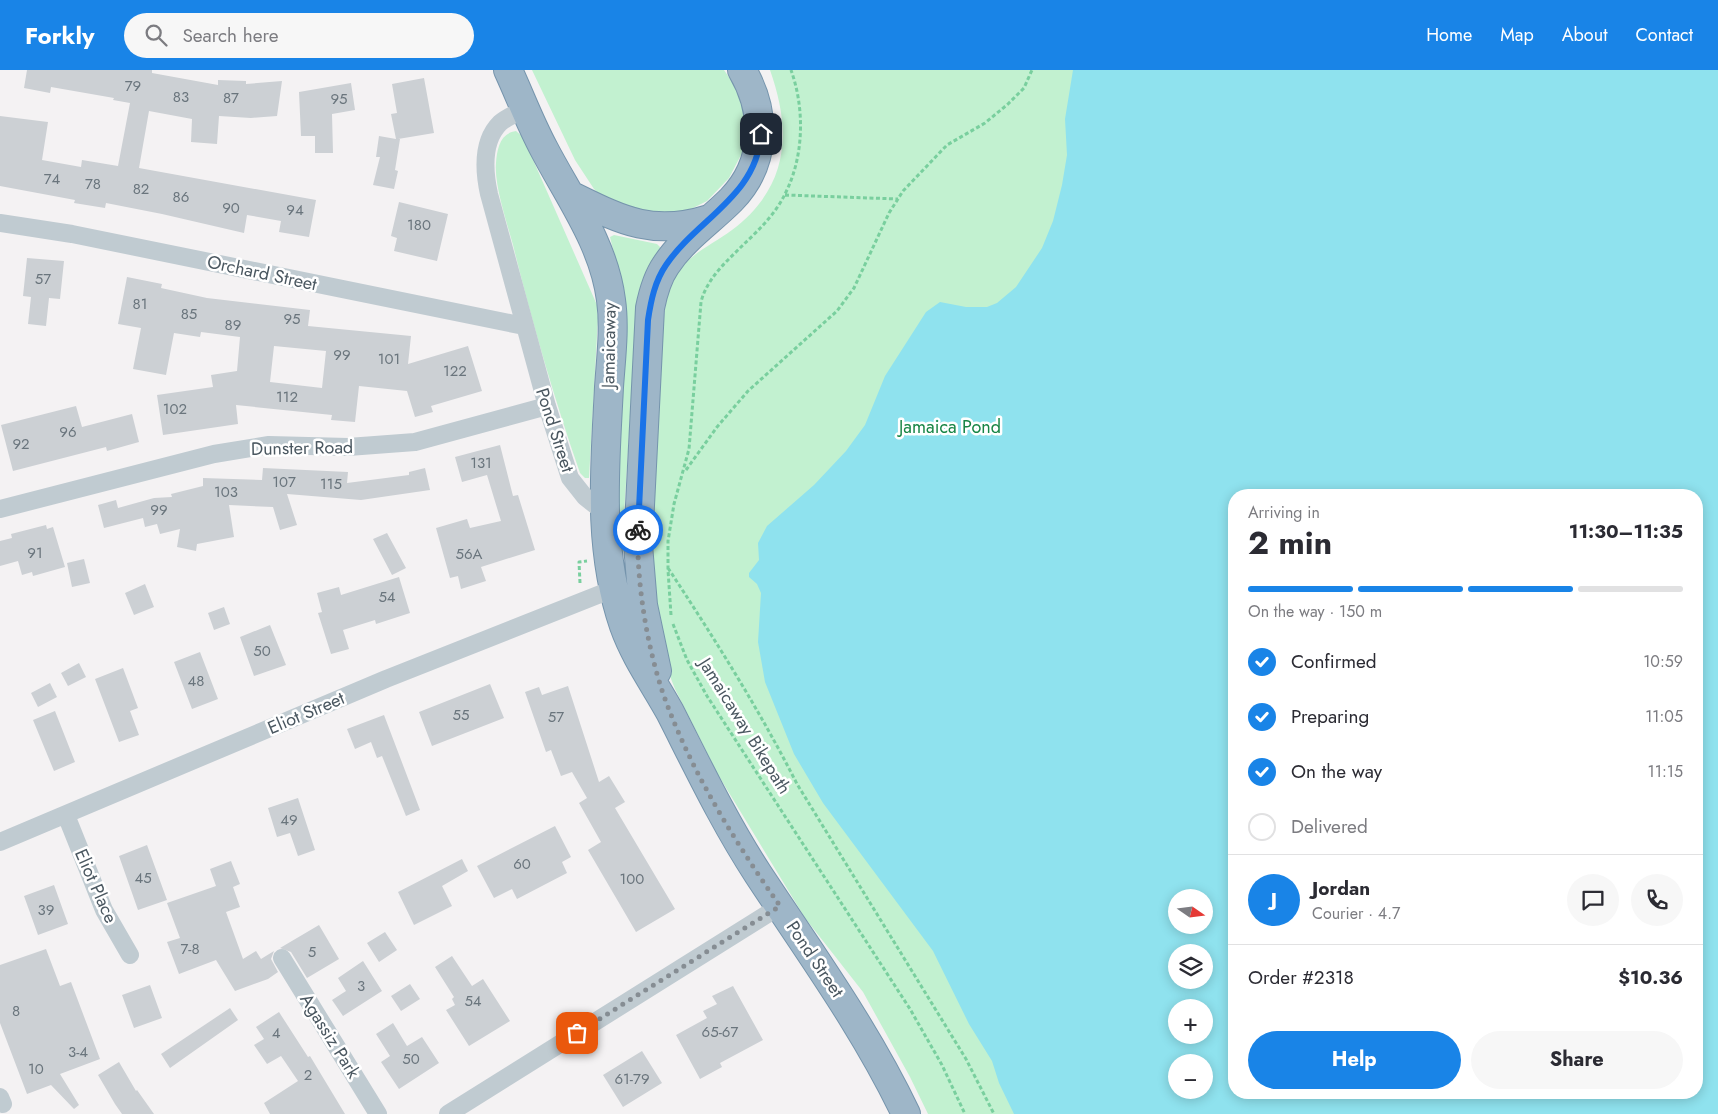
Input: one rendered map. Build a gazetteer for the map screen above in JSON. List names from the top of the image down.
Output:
{
  "streets": {
    "highway": ["Jamaicaway", "Pond Street"],
    "street": [
      "Orchard Street",
      "Dunster Road",
      "Eliot Street",
      "Eliot Place",
      "Agassiz Park"
    ],
    "path": ["Jamaicaway Bikepath"]
  },
  "crossings": [
    ["Orchard Street", "Pond Street"],
    ["Jamaicaway", "Pond Street"],
    ["Pond Street", "Dunster Road"],
    ["Pond Street", "Eliot Street"],
    ["Eliot Street", "Eliot Place"]
  ],
  "parks": ["Jamaica Pond"],
  "house_numbers": [
    "79",
    "83",
    "87",
    "95",
    "74",
    "78",
    "82",
    "86",
    "90",
    "94",
    "180",
    "57",
    "81",
    "85",
    "95",
    "89",
    "99",
    "101",
    "122",
    "112",
    "102",
    "96",
    "92",
    "131",
    "107",
    "115",
    "103",
    "99",
    "91",
    "56A",
    "54",
    "50",
    "48",
    "55",
    "57",
    "49",
    "60",
    "45",
    "100",
    "39",
    "7-8",
    "5",
    "3",
    "54",
    "8",
    "65-67",
    "4",
    "3-4",
    "50",
    "10",
    "2",
    "61-79"
  ],
  "north": "right",
  "page": {
    "header": "Forkly",
    "search": "Search here",
    "nav": [
      "Home",
      "Map",
      "About",
      "Contact"
    ],
    "heading": ["2 min", "Arriving in", "11:30–11:35"],
    "panel": [
      "Jordan",
      "Courier · 4.7",
      "Order #2318",
      "$10.36"
    ],
    "bar": "On the way · 150 m",
    "list": [
      ["Confirmed", "10:59"],
      ["Preparing", "11:05"],
      ["On the way", "11:15"],
      "Delivered"
    ],
    "round": "J",
    "map_buttons": ["+", "−"],
    "buttons": ["Help", "Share"]
  }
}
